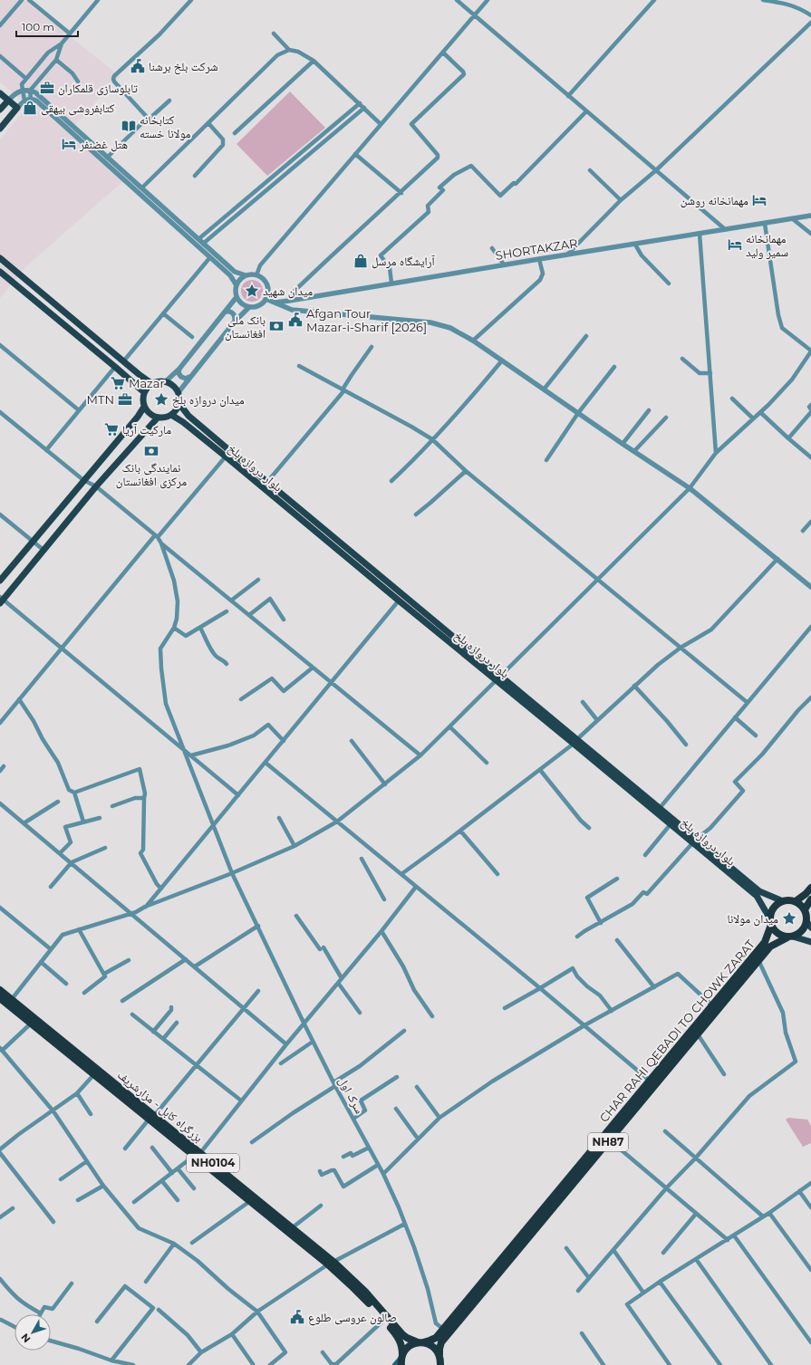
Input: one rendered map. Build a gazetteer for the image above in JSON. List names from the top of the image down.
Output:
{
  "streets": {
    "highway": [
      "CHAR RAHI QEBADI TO CHOWK ZARAT",
      "بزرگراه کابل - مزارشریف",
      "NH87",
      "NH0104"
    ],
    "main road": ["بلوار دروازه بلخ"],
    "street": ["SHORTAKZAR", "سرک اول"]
  },
  "crossings": [
    ["بلوار دروازه بلخ", "CHAR RAHI QEBADI TO CHOWK ZARAT"],
    ["بلوار دروازه بلخ", "NH87"],
    ["CHAR RAHI QEBADI TO CHOWK ZARAT", "سرک اول"],
    ["CHAR RAHI QEBADI TO CHOWK ZARAT", "بزرگراه کابل - مزارشریف"],
    ["CHAR RAHI QEBADI TO CHOWK ZARAT", "NH87"]
  ],
  "places": {
    "public building": ["شرکت بلخ برشنا", "Afgan Tour Mazar-i-Sharif [2026]", "صالون عروسی طلوع"],
    "office": ["تابلوسازی قلمکاران", "MTN"],
    "shop": ["کتابفروشی بیهقی", "آرایشگاه مرسل"],
    "library": ["کتابخانه مولانا خسته"],
    "hotel": ["هتل غضنفر", "مهمانخانه روشن", "مهمانخانه سمیر ولید"],
    "place": ["میدان شهید", "میدان دروازه بلخ", "میدان مولانا"],
    "bank": ["بانک ملی افغانستان", "نمایندگی بانک مرکزی افغانستان"],
    "supermarket": ["Mazar", "مارکیت آریا"]
  },
  "scale_bar": "100 m",
  "north": "bottom left"
}
